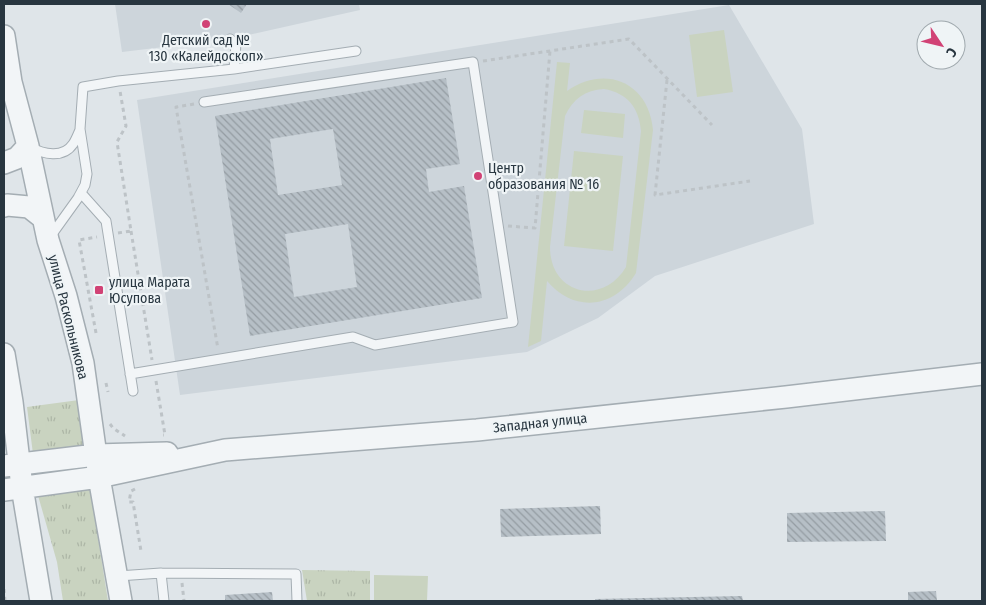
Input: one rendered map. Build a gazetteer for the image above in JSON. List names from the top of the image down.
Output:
{
  "streets": {
    "street": ["улица Раскольникова", "Западная улица"]
  },
  "crossings": [
    ["улица Раскольникова", "Западная улица"]
  ],
  "places": {
    "other": ["Детский сад № 130 «Калейдоскоп»", "Центр образования № 16"],
    "transit": ["улица Марата Юсупова"]
  },
  "north": "bottom right"
}
